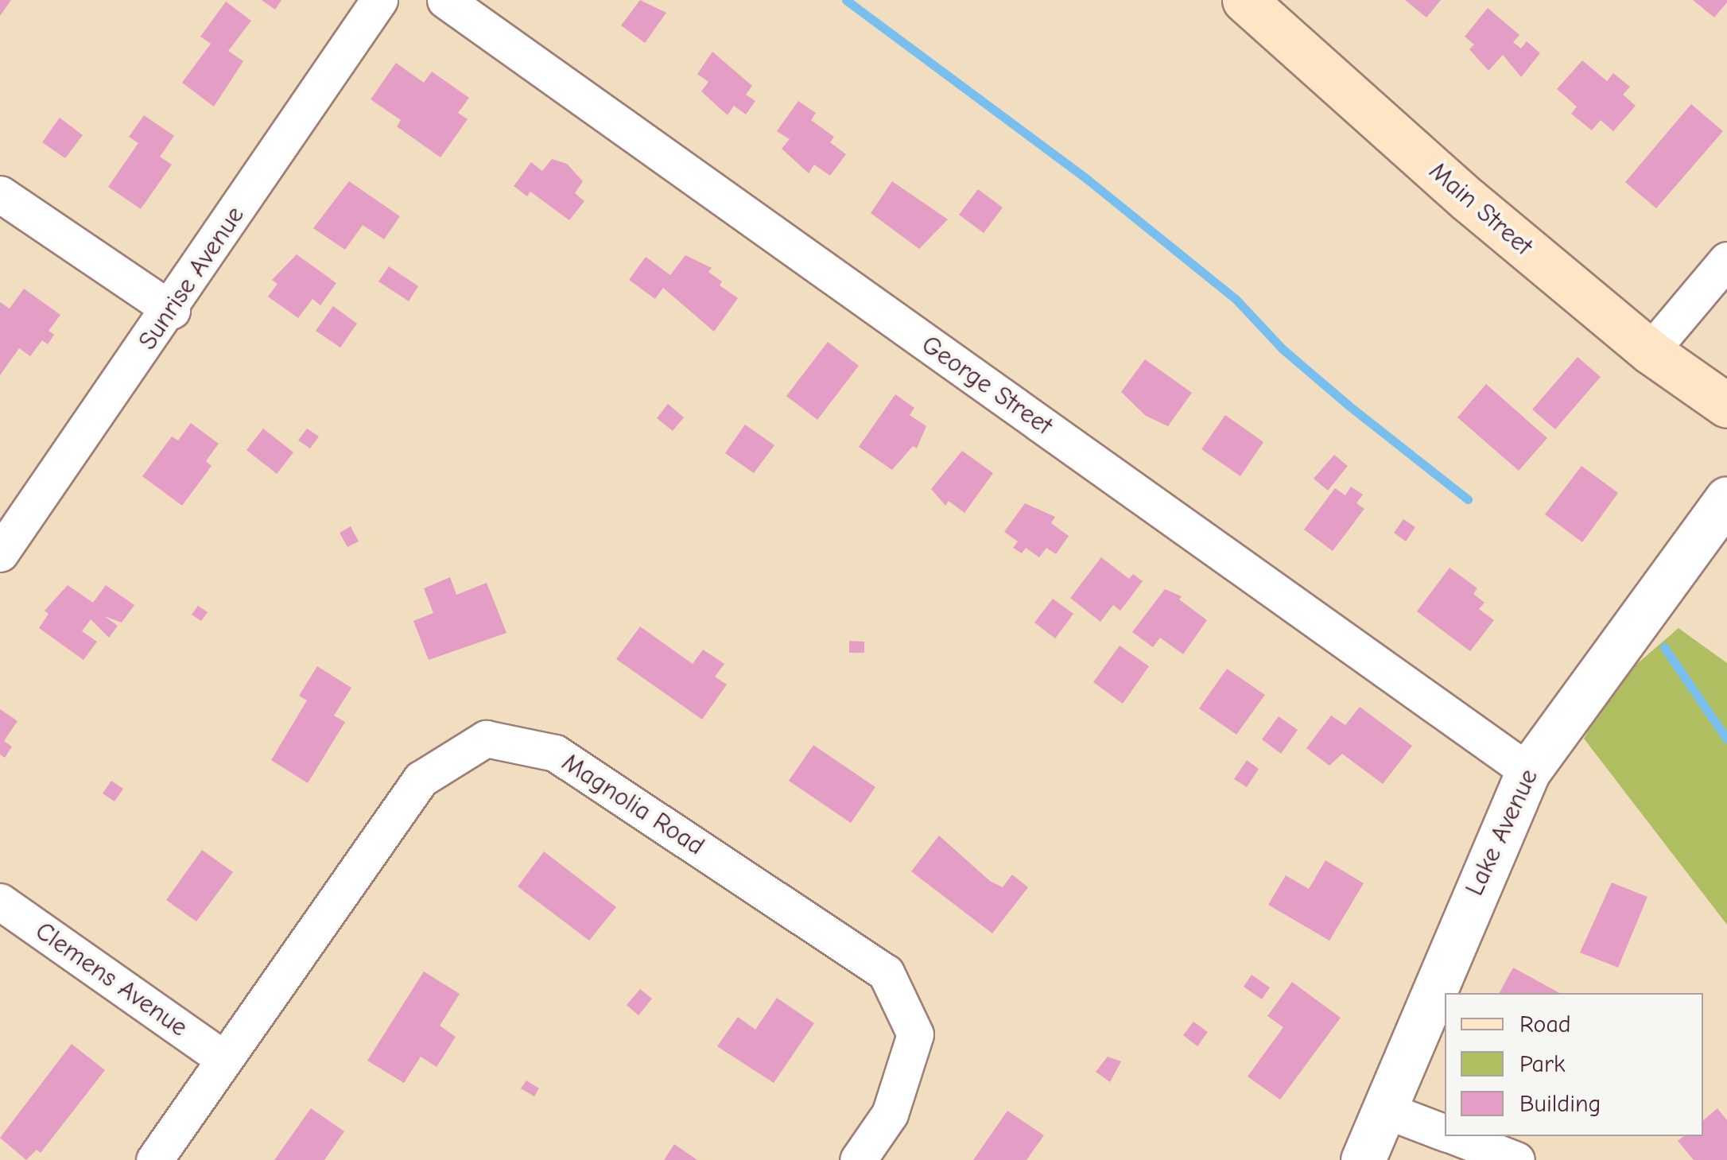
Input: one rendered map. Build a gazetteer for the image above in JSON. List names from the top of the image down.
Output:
{
  "streets": {
    "main road": ["Main Street"],
    "street": [
      "Sunrise Avenue",
      "George Street",
      "Magnolia Road",
      "Lake Avenue",
      "Clemens Avenue"
    ]
  },
  "crossings": [
    ["George Street", "Lake Avenue"],
    ["Magnolia Road", "Clemens Avenue"]
  ],
  "legend": ["Road", "Park", "Building"]
}
